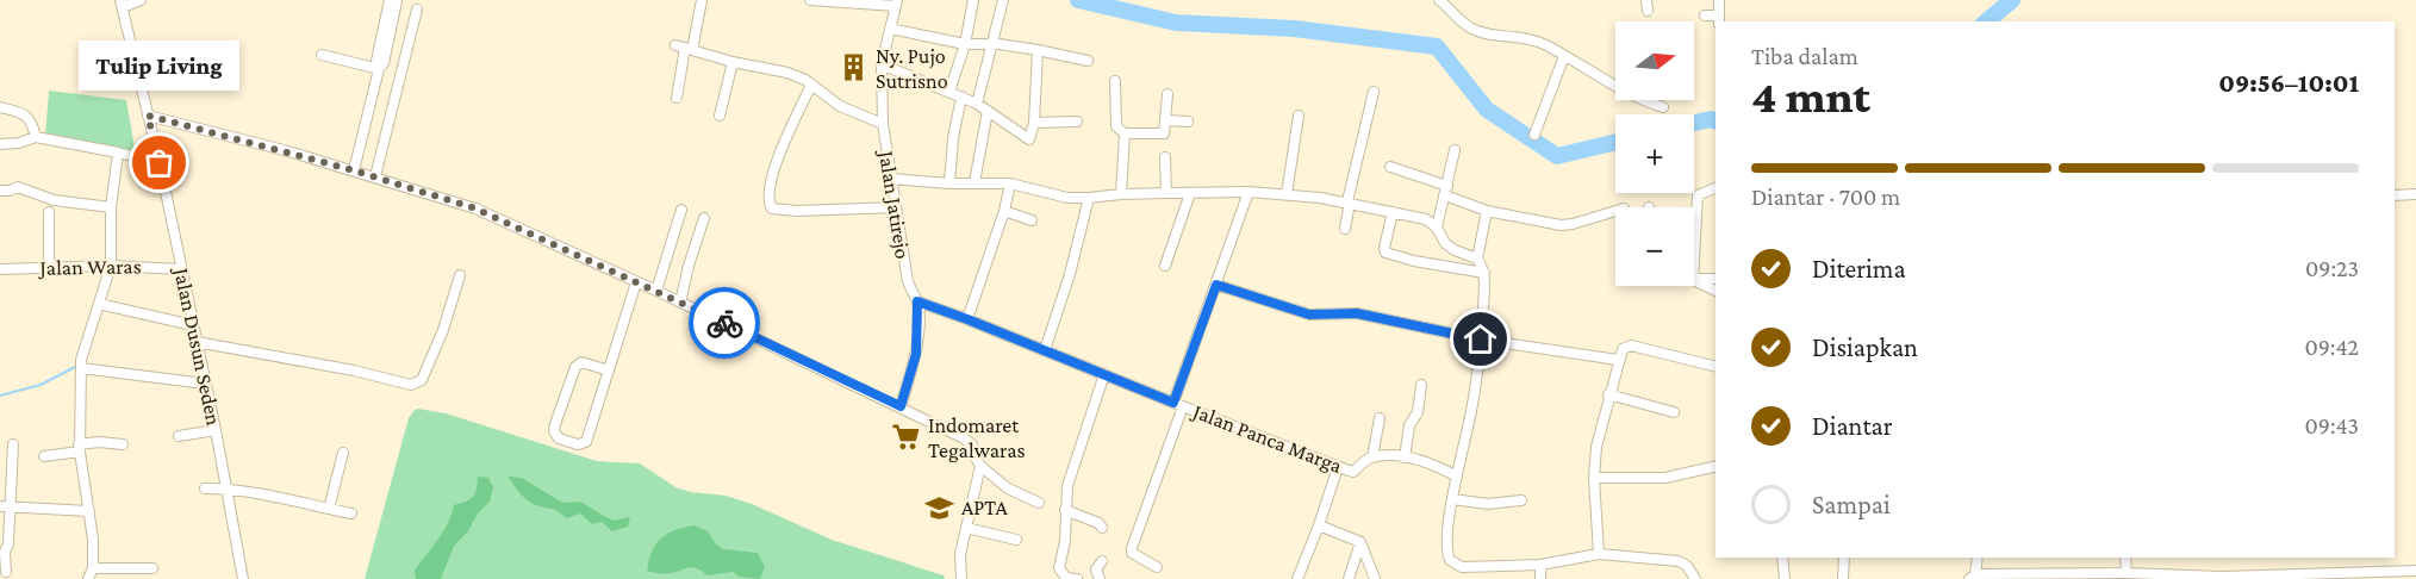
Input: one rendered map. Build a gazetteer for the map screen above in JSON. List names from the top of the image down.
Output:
{
  "streets": {
    "street": [
      "Jalan Jatirejo",
      "Jalan Waras",
      "Jalan Dusun Seden",
      "Jalan Panca Marga"
    ]
  },
  "crossings": [
    ["Jalan Jatirejo", "Jalan Panca Marga"],
    ["Jalan Waras", "Jalan Dusun Seden"]
  ],
  "places": {
    "building": ["Ny. Pujo Sutrisno"],
    "other": ["Tulip Living"],
    "supermarket": ["Indomaret Tegalwaras"],
    "school or university": ["APTA"]
  },
  "north": "right",
  "page": {
    "map_buttons": ["+", "−"],
    "heading": ["4 mnt", "Tiba dalam", "09:56–10:01"],
    "bubble": "Tulip Living",
    "bar": "Diantar · 700 m",
    "list": [
      ["Diterima", "09:23"],
      ["Disiapkan", "09:42"],
      ["Diantar", "09:43"],
      "Sampai"
    ]
  }
}
